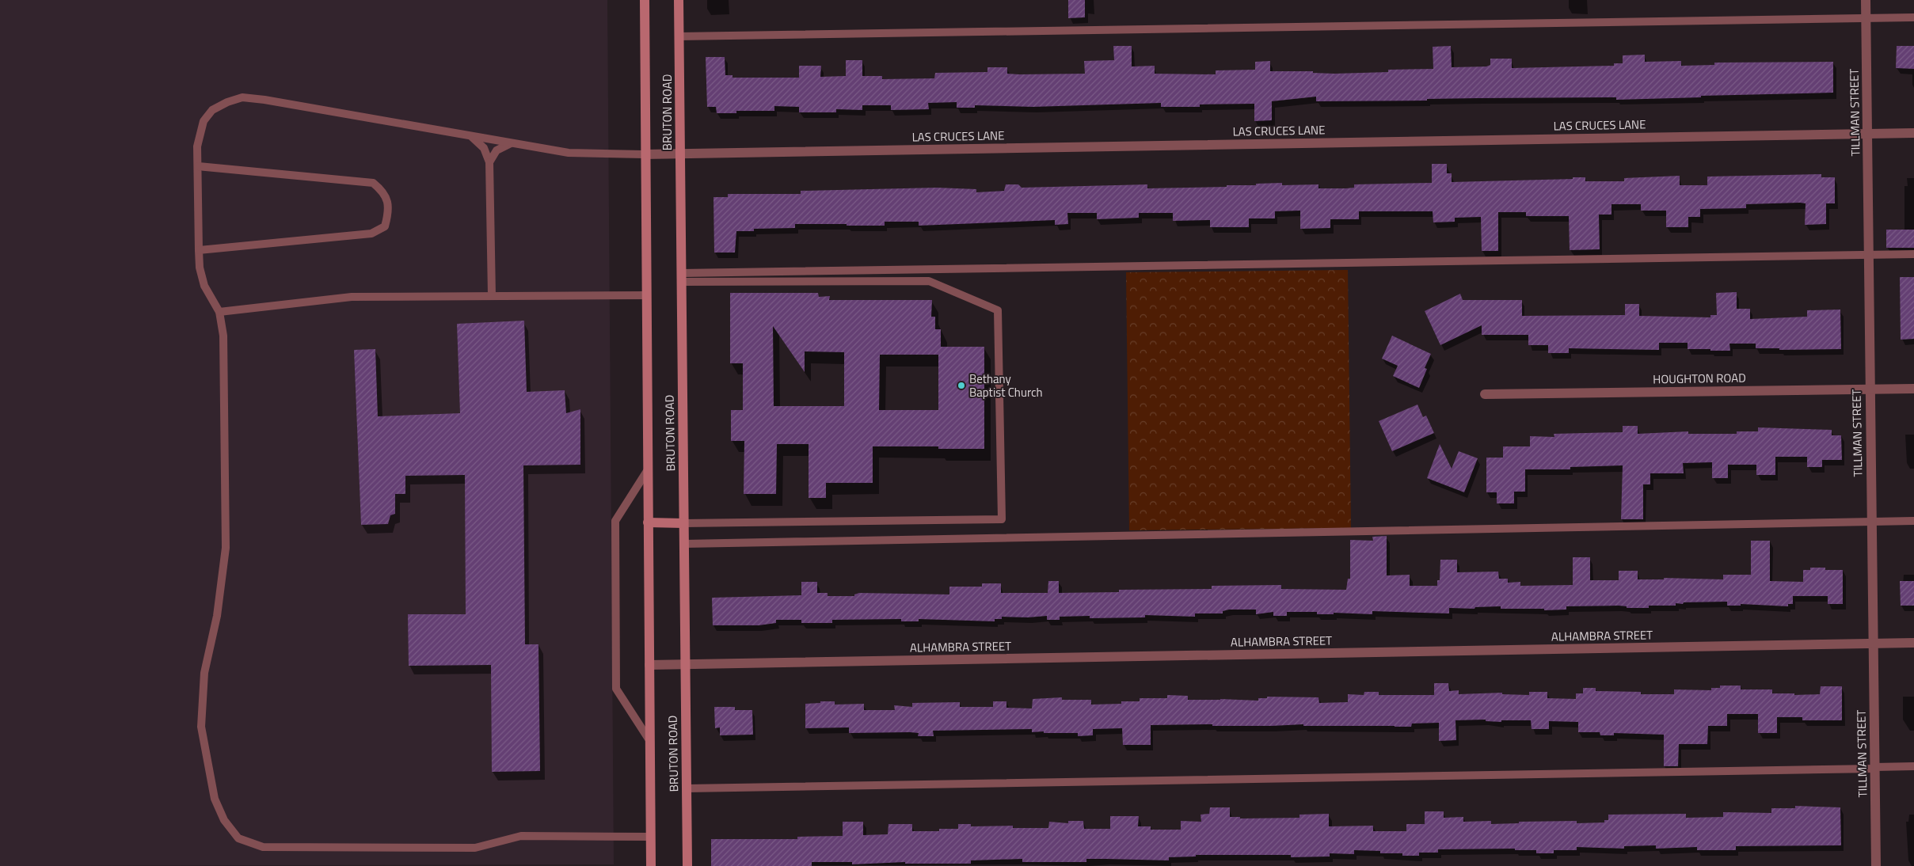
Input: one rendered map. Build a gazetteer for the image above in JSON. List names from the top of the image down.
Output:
{
  "streets": {
    "main road": ["BRUTON ROAD"],
    "street": [
      "TILLMAN STREET",
      "LAS CRUCES LANE",
      "HOUGHTON ROAD",
      "ALHAMBRA STREET"
    ]
  },
  "crossings": [
    ["BRUTON ROAD", "LAS CRUCES LANE"],
    ["BRUTON ROAD", "ALHAMBRA STREET"],
    ["TILLMAN STREET", "LAS CRUCES LANE"],
    ["TILLMAN STREET", "HOUGHTON ROAD"],
    ["TILLMAN STREET", "ALHAMBRA STREET"]
  ],
  "places": ["Bethany Baptist Church"]
}
